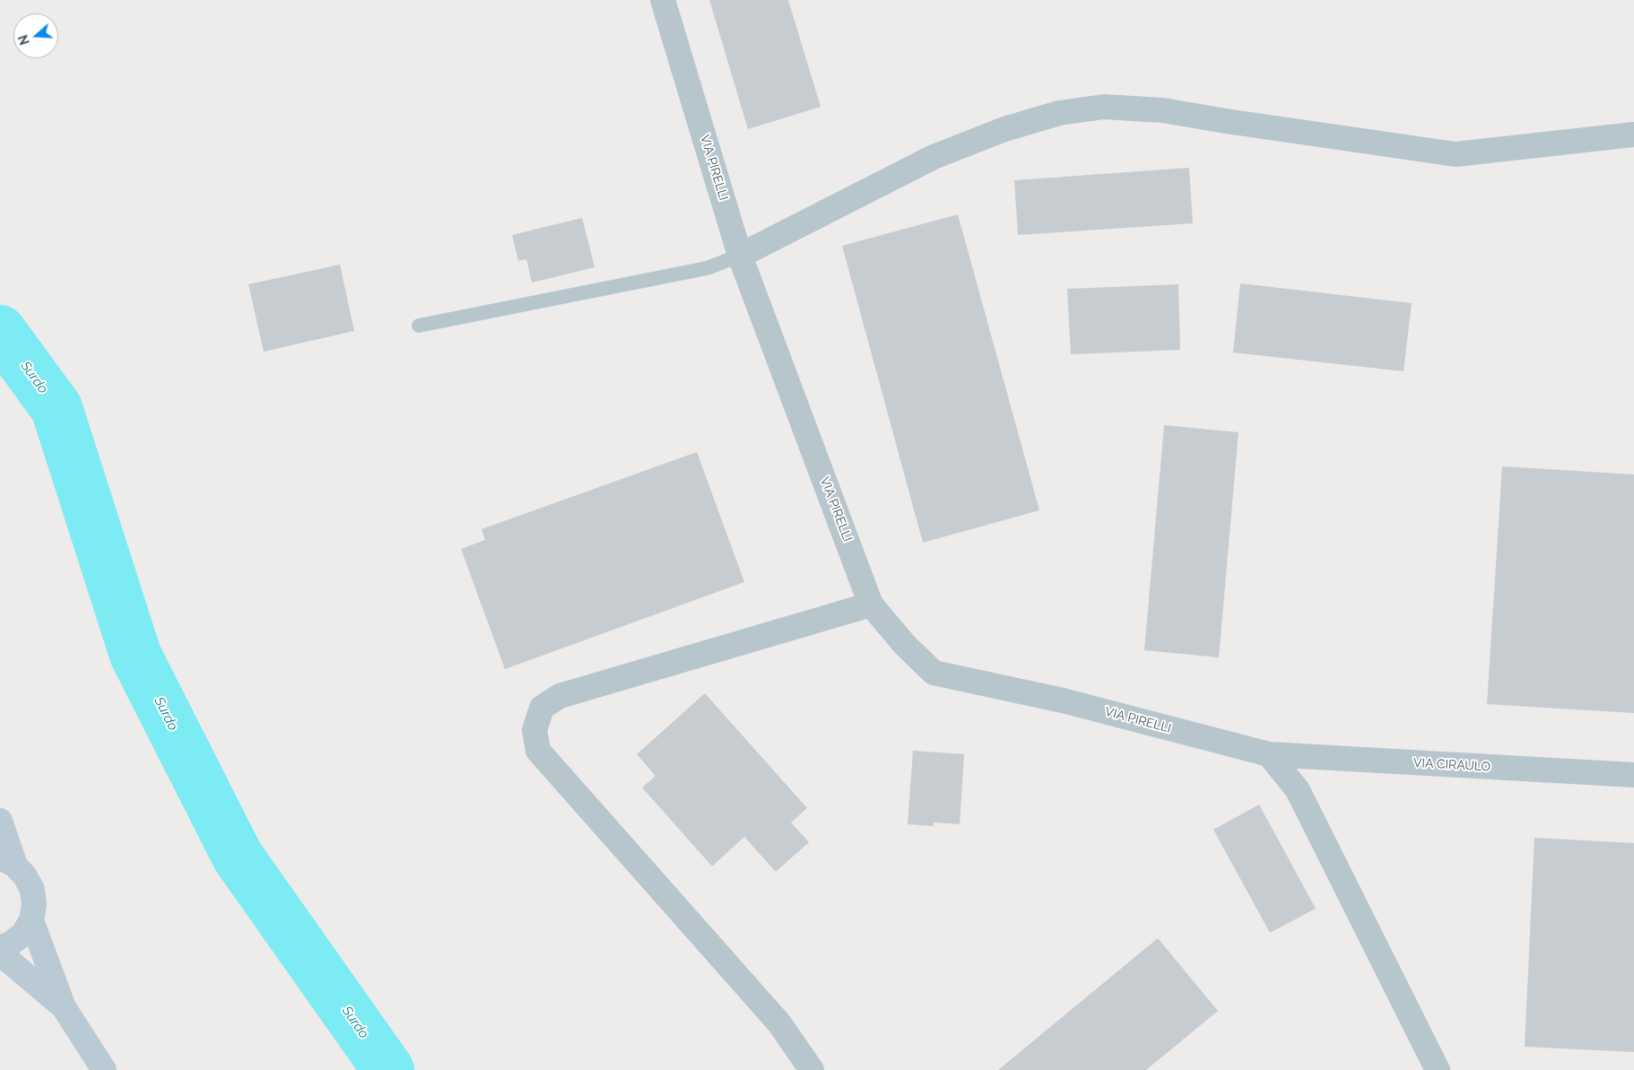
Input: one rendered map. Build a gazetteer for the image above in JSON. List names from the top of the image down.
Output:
{
  "streets": {
    "street": ["VIA PIRELLI", "VIA CIRAULO"]
  },
  "crossings": [
    ["VIA PIRELLI", "VIA CIRAULO"]
  ],
  "water": ["Surdo"],
  "north": "left"
}
